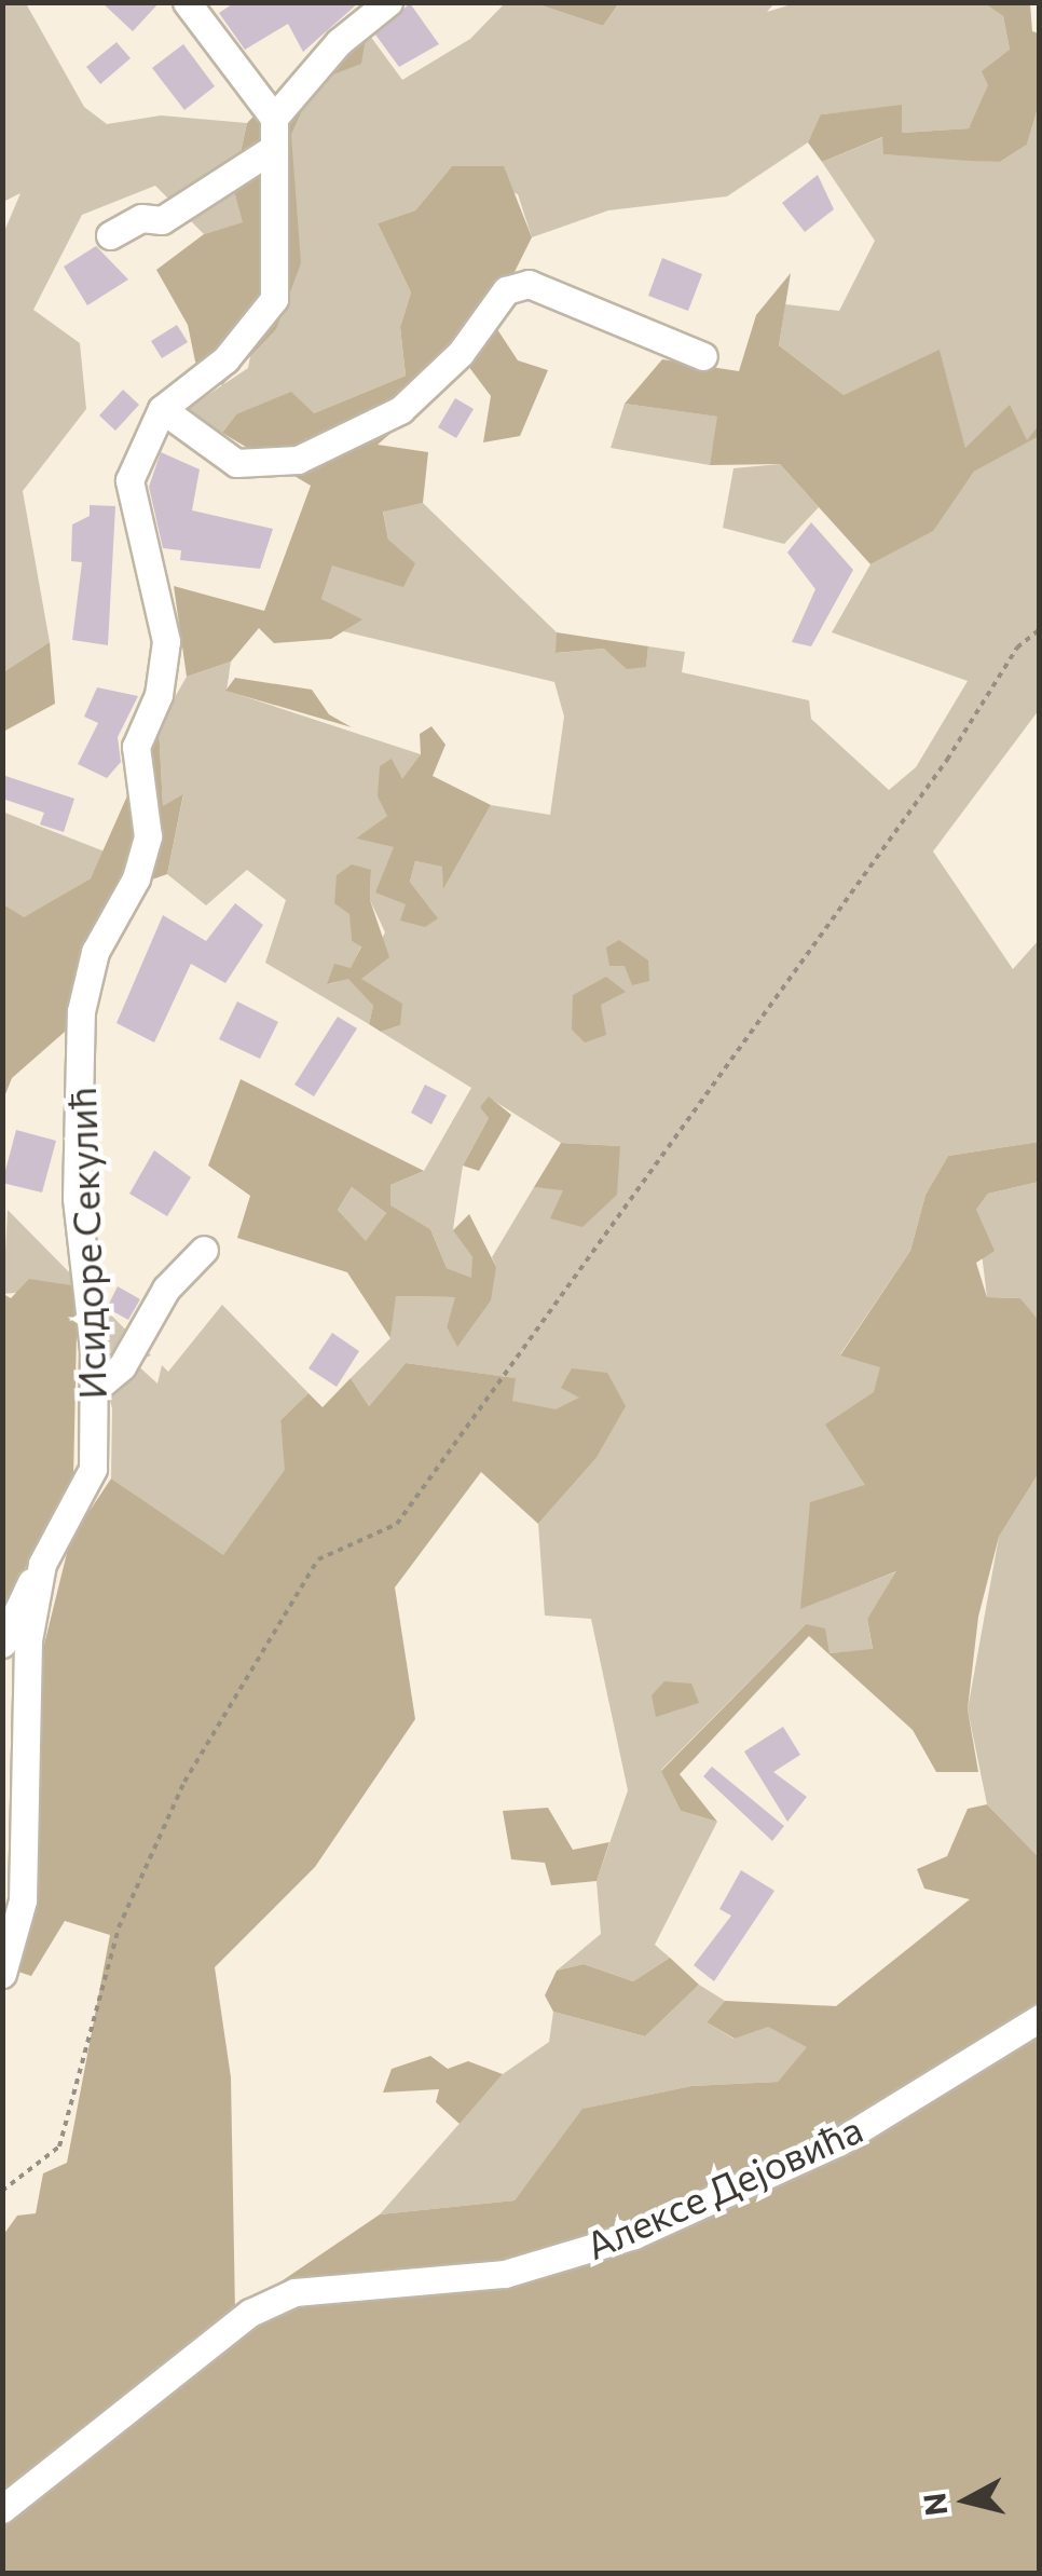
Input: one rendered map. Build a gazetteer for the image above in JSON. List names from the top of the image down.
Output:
{
  "streets": {
    "street": ["Исидоре Секулић", "Алексе Дејовића"]
  },
  "north": "left"
}
